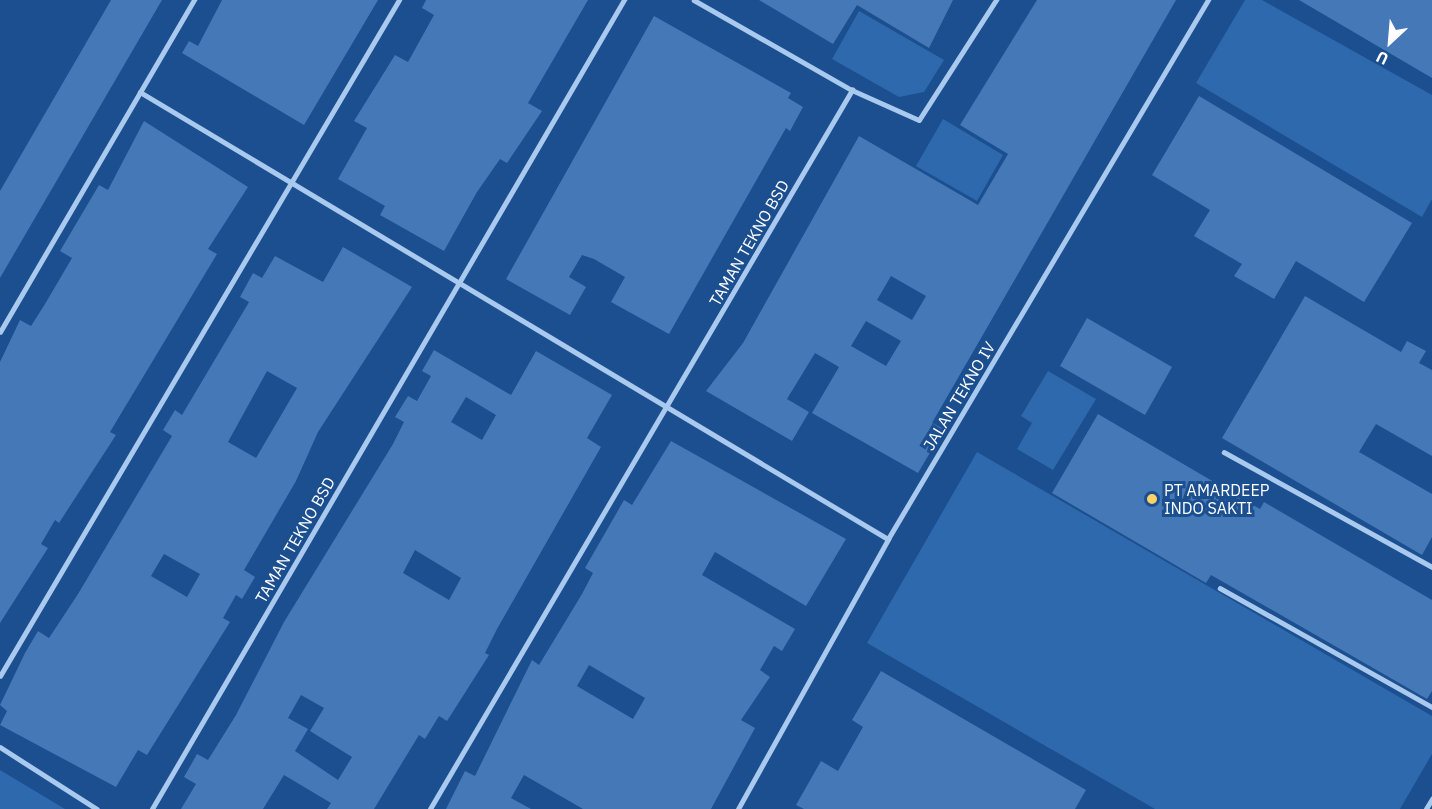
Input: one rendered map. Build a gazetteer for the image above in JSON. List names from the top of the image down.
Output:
{
  "streets": {
    "lane": ["TAMAN TEKNO BSD", "JALAN TEKNO IV"]
  },
  "places": ["PT AMARDEEP INDO SAKTI"],
  "north": "bottom left"
}
